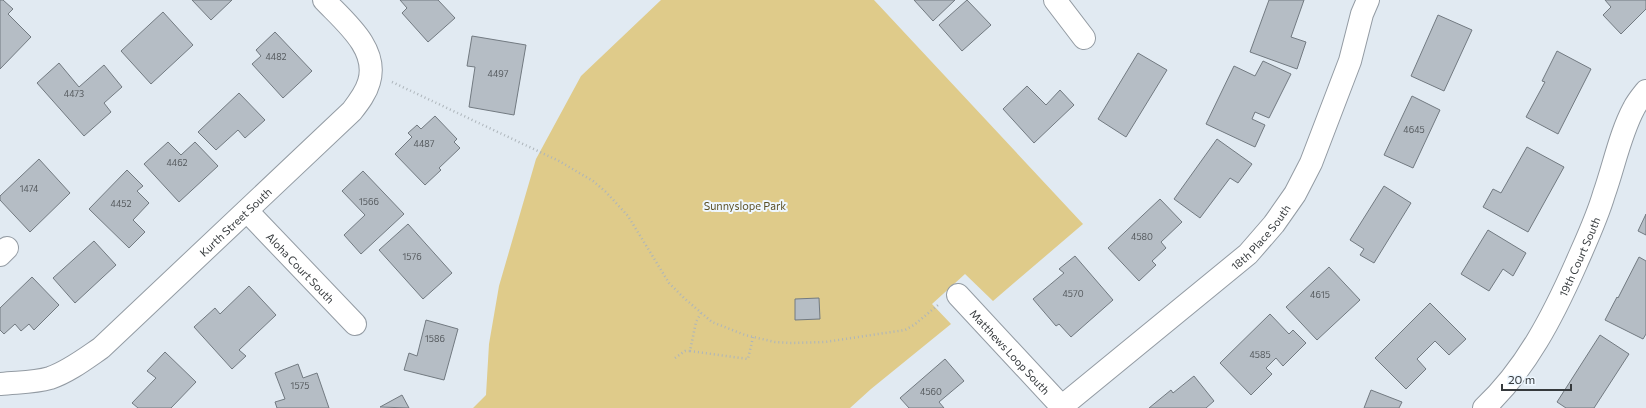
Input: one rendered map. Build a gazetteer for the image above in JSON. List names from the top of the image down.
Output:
{
  "streets": {
    "street": [
      "Kurth Street South",
      "18th Place South",
      "19th Court South",
      "Aloha Court South",
      "Matthews Loop South"
    ]
  },
  "crossings": [
    ["Kurth Street South", "Aloha Court South"],
    ["18th Place South", "Matthews Loop South"]
  ],
  "parks": ["Sunnyslope Park"],
  "house_numbers": [
    "4482",
    "4497",
    "4473",
    "4645",
    "4487",
    "4462",
    "1474",
    "1566",
    "4452",
    "4580",
    "1576",
    "4570",
    "4615",
    "1586",
    "4585",
    "1575",
    "4560"
  ],
  "scale_bar": "20 m"
}
